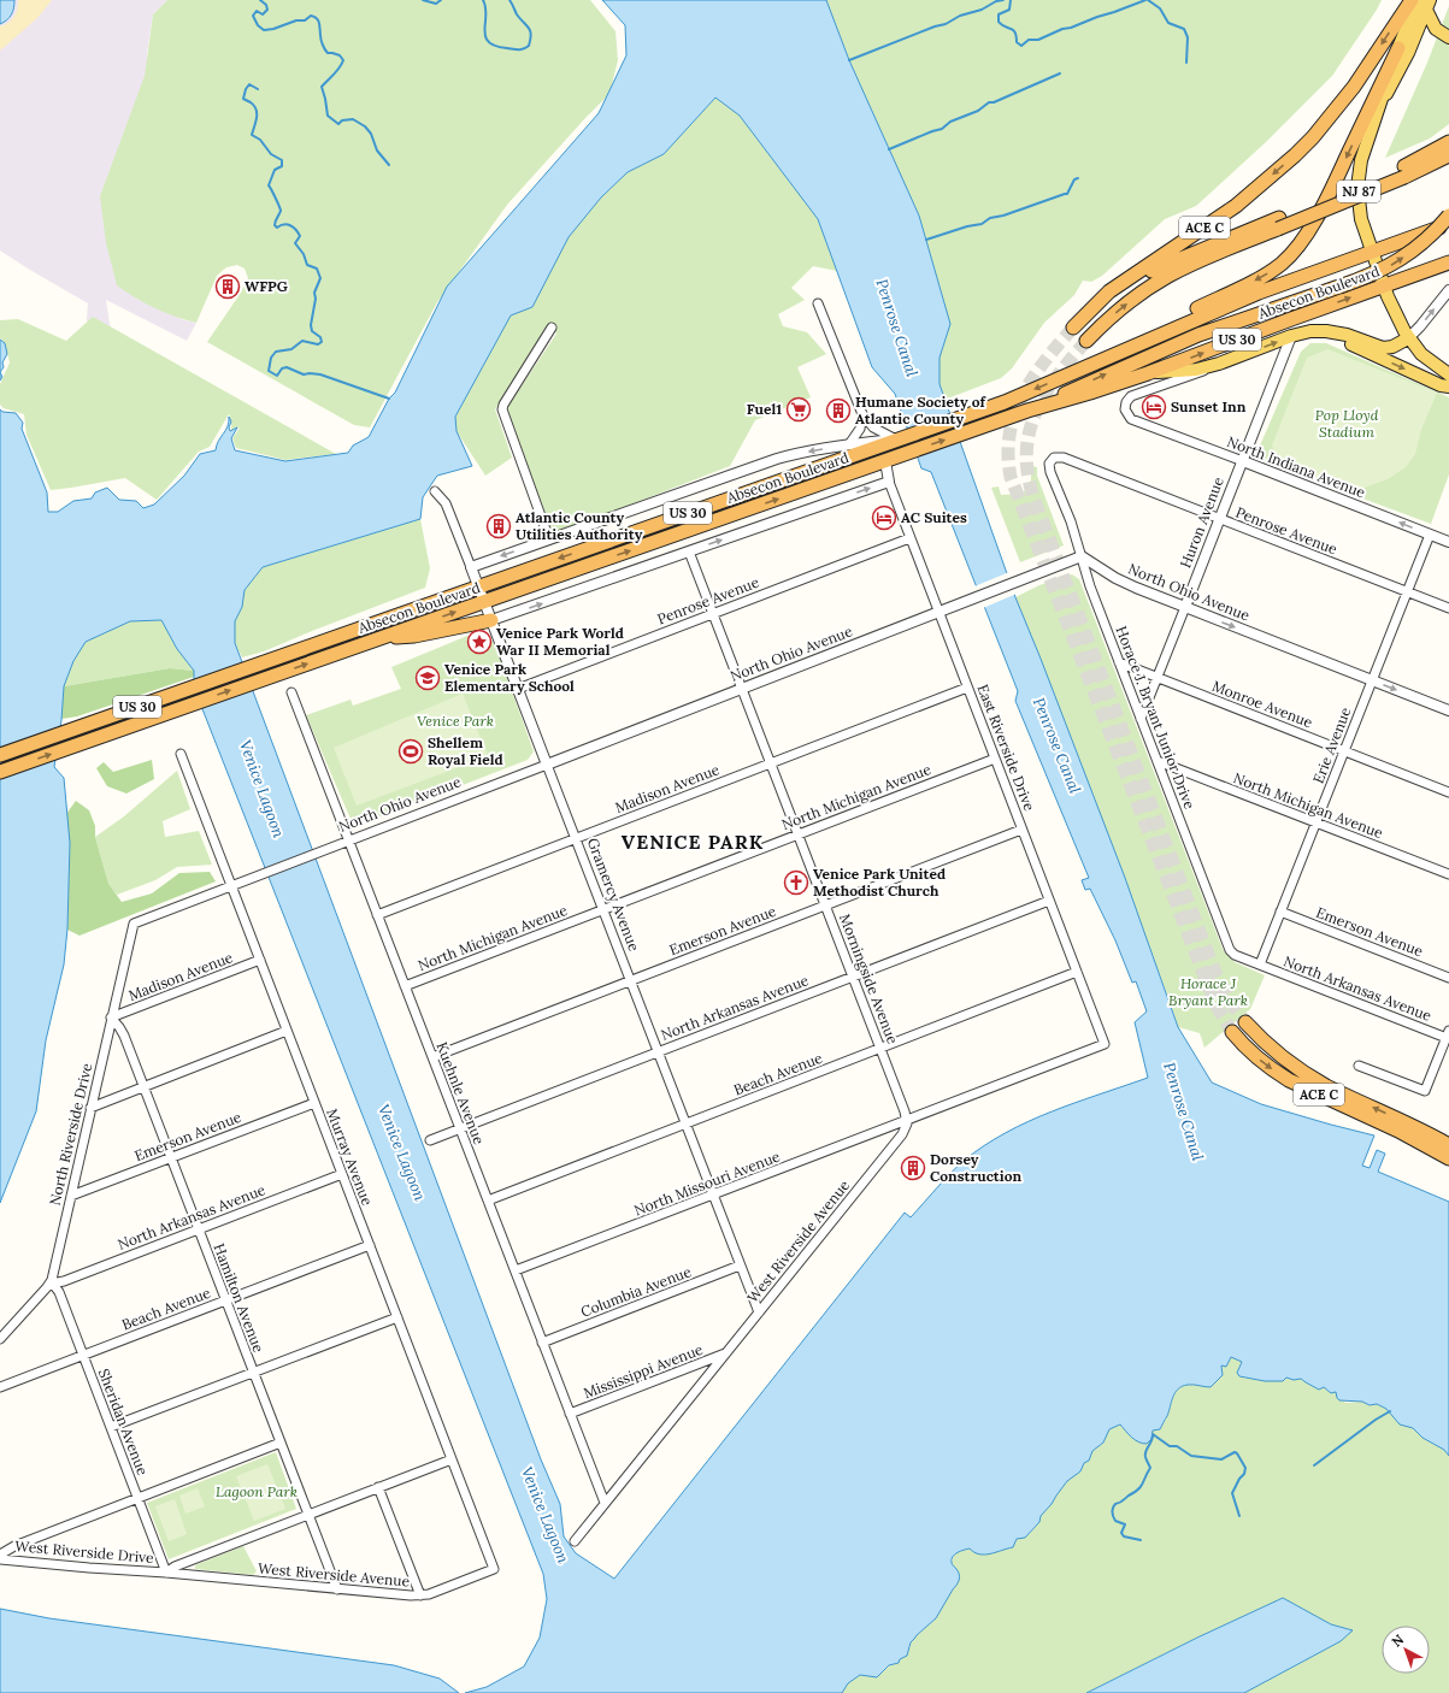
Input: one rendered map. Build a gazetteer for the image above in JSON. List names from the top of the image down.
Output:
{
  "streets": {
    "highway": ["ACE C", "Absecon Boulevard", "US 30"],
    "main road": ["NJ 87"],
    "street": [
      "North Indiana Avenue",
      "Huron Avenue",
      "Penrose Avenue",
      "North Ohio Avenue",
      "Monroe Avenue",
      "Horace J. Bryant Junior Drive",
      "Erie Avenue",
      "East Riverside Drive",
      "Madison Avenue",
      "North Michigan Avenue",
      "Gramercy Avenue",
      "Emerson Avenue",
      "Morningside Avenue",
      "North Arkansas Avenue",
      "Beach Avenue",
      "Kuehnle Avenue",
      "North Riverside Drive",
      "Murray Avenue",
      "North Missouri Avenue",
      "West Riverside Avenue",
      "Columbia Avenue",
      "Hamilton Avenue",
      "Mississippi Avenue",
      "Sheridan Avenue",
      "West Riverside Drive"
    ]
  },
  "crossings": [
    ["NJ 87", "Absecon Boulevard"],
    ["Absecon Boulevard", "East Riverside Drive"],
    ["Absecon Boulevard", "Gramercy Avenue"],
    ["North Indiana Avenue", "Huron Avenue"],
    ["North Indiana Avenue", "Erie Avenue"],
    ["Huron Avenue", "Penrose Avenue"],
    ["Huron Avenue", "North Ohio Avenue"],
    ["Huron Avenue", "Monroe Avenue"],
    ["Huron Avenue", "Horace J. Bryant Junior Drive"],
    ["Penrose Avenue", "Horace J. Bryant Junior Drive"],
    ["Penrose Avenue", "Erie Avenue"],
    ["Penrose Avenue", "East Riverside Drive"],
    ["Penrose Avenue", "Gramercy Avenue"],
    ["Penrose Avenue", "Morningside Avenue"],
    ["North Ohio Avenue", "Horace J. Bryant Junior Drive"],
    ["North Ohio Avenue", "Erie Avenue"],
    ["North Ohio Avenue", "East Riverside Drive"],
    ["North Ohio Avenue", "Gramercy Avenue"],
    ["North Ohio Avenue", "Morningside Avenue"],
    ["North Ohio Avenue", "Kuehnle Avenue"],
    ["North Ohio Avenue", "North Riverside Drive"],
    ["North Ohio Avenue", "Murray Avenue"],
    ["Monroe Avenue", "Horace J. Bryant Junior Drive"],
    ["Monroe Avenue", "Erie Avenue"],
    ["Horace J. Bryant Junior Drive", "Erie Avenue"],
    ["Horace J. Bryant Junior Drive", "North Michigan Avenue"],
    ["Horace J. Bryant Junior Drive", "North Arkansas Avenue"],
    ["Erie Avenue", "North Michigan Avenue"],
    ["Erie Avenue", "Emerson Avenue"],
    ["Erie Avenue", "North Arkansas Avenue"],
    ["East Riverside Drive", "Madison Avenue"],
    ["East Riverside Drive", "North Michigan Avenue"],
    ["East Riverside Drive", "Emerson Avenue"],
    ["East Riverside Drive", "Morningside Avenue"],
    ["East Riverside Drive", "North Arkansas Avenue"],
    ["East Riverside Drive", "Beach Avenue"],
    ["East Riverside Drive", "North Missouri Avenue"],
    ["East Riverside Drive", "West Riverside Avenue"],
    ["Madison Avenue", "Gramercy Avenue"],
    ["Madison Avenue", "Morningside Avenue"],
    ["Madison Avenue", "Kuehnle Avenue"],
    ["Madison Avenue", "North Riverside Drive"],
    ["Madison Avenue", "Murray Avenue"],
    ["Madison Avenue", "Hamilton Avenue"],
    ["North Michigan Avenue", "Gramercy Avenue"],
    ["North Michigan Avenue", "Morningside Avenue"],
    ["North Michigan Avenue", "Kuehnle Avenue"],
    ["Gramercy Avenue", "Emerson Avenue"],
    ["Gramercy Avenue", "North Arkansas Avenue"],
    ["Gramercy Avenue", "Beach Avenue"],
    ["Gramercy Avenue", "North Missouri Avenue"],
    ["Gramercy Avenue", "West Riverside Avenue"],
    ["Gramercy Avenue", "Columbia Avenue"],
    ["Emerson Avenue", "Morningside Avenue"],
    ["Emerson Avenue", "Kuehnle Avenue"],
    ["Emerson Avenue", "North Riverside Drive"],
    ["Emerson Avenue", "Murray Avenue"],
    ["Emerson Avenue", "Hamilton Avenue"],
    ["Morningside Avenue", "North Arkansas Avenue"],
    ["Morningside Avenue", "Beach Avenue"],
    ["Morningside Avenue", "North Missouri Avenue"],
    ["Morningside Avenue", "West Riverside Avenue"],
    ["North Arkansas Avenue", "Kuehnle Avenue"],
    ["North Arkansas Avenue", "North Riverside Drive"],
    ["North Arkansas Avenue", "Murray Avenue"],
    ["North Arkansas Avenue", "Hamilton Avenue"],
    ["North Arkansas Avenue", "Sheridan Avenue"],
    ["Beach Avenue", "Kuehnle Avenue"],
    ["Beach Avenue", "Murray Avenue"],
    ["Beach Avenue", "Hamilton Avenue"],
    ["Beach Avenue", "Sheridan Avenue"],
    ["Kuehnle Avenue", "North Missouri Avenue"],
    ["Kuehnle Avenue", "West Riverside Avenue"],
    ["Kuehnle Avenue", "Columbia Avenue"],
    ["Kuehnle Avenue", "Mississippi Avenue"],
    ["North Riverside Drive", "Hamilton Avenue"],
    ["North Riverside Drive", "Sheridan Avenue"],
    ["Murray Avenue", "West Riverside Avenue"],
    ["North Missouri Avenue", "West Riverside Avenue"],
    ["West Riverside Avenue", "Hamilton Avenue"],
    ["West Riverside Avenue", "Mississippi Avenue"],
    ["West Riverside Avenue", "Sheridan Avenue"],
    ["West Riverside Avenue", "West Riverside Drive"],
    ["Sheridan Avenue", "West Riverside Drive"]
  ],
  "one_way": ["North Indiana Avenue"],
  "districts": ["VENICE PARK"],
  "water": ["Penrose Canal", "Venice Lagoon"],
  "parks": [
    "Pop Lloyd Stadium",
    "Venice Park",
    "Horace J Bryant Park",
    "Lagoon Park"
  ],
  "places": {
    "building": [
      "WFPG",
      "Humane Society of Atlantic County",
      "Atlantic County Utilities Authority",
      "Dorsey Construction"
    ],
    "hotel": ["Sunset Inn", "AC Suites"],
    "supermarket": ["Fuel1"],
    "place": ["Venice Park World War II Memorial"],
    "school or university": ["Venice Park Elementary School"],
    "sports": ["Shellem Royal Field"],
    "church": ["Venice Park United Methodist Church"]
  },
  "north": "top left"
}
